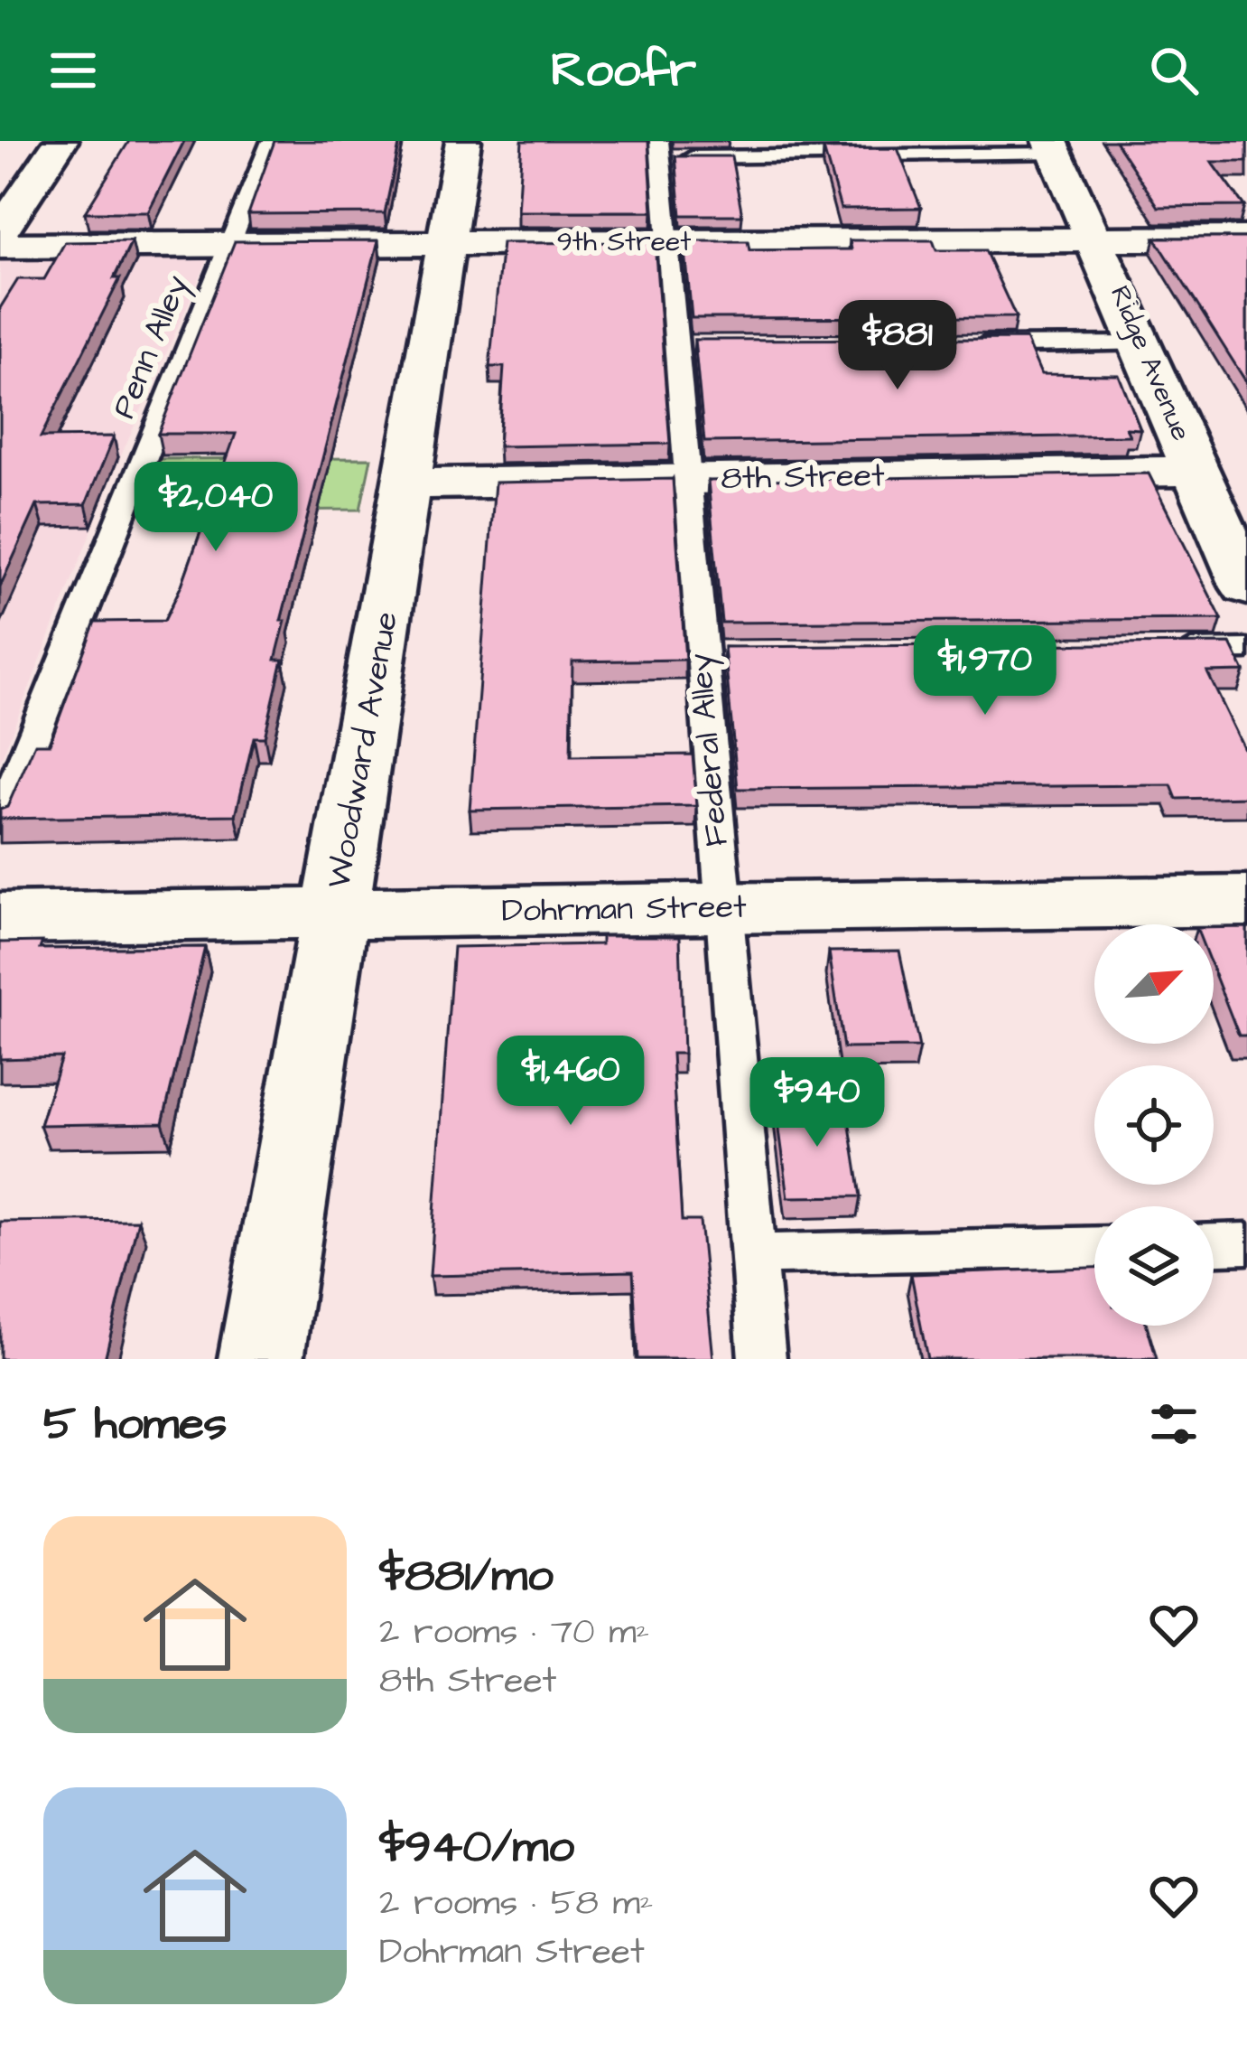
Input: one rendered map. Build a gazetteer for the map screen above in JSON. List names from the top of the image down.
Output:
{
  "streets": {
    "street": [
      "9th Street",
      "Ridge Avenue",
      "8th Street",
      "Woodward Avenue",
      "Dohrman Street"
    ],
    "lane": ["Penn Alley", "Federal Alley"]
  },
  "crossings": [
    ["9th Street", "Penn Alley"],
    ["9th Street", "Ridge Avenue"],
    ["9th Street", "Woodward Avenue"],
    ["9th Street", "Federal Alley"],
    ["Ridge Avenue", "8th Street"],
    ["8th Street", "Woodward Avenue"],
    ["8th Street", "Federal Alley"],
    ["Woodward Avenue", "Dohrman Street"],
    ["Federal Alley", "Dohrman Street"]
  ],
  "north": "top right",
  "page": {
    "header": "Roofr",
    "price": [
      "$881",
      "$2,040",
      "$1,970",
      "$1,460",
      "$940"
    ],
    "heading": "5 homes",
    "list": [
      {
        "name": "$881/mo",
        "note": "2 rooms · 70 m² · 8th Street"
      },
      {
        "name": "$940/mo",
        "note": "2 rooms · 58 m² · Dohrman Street"
      }
    ]
  }
}
